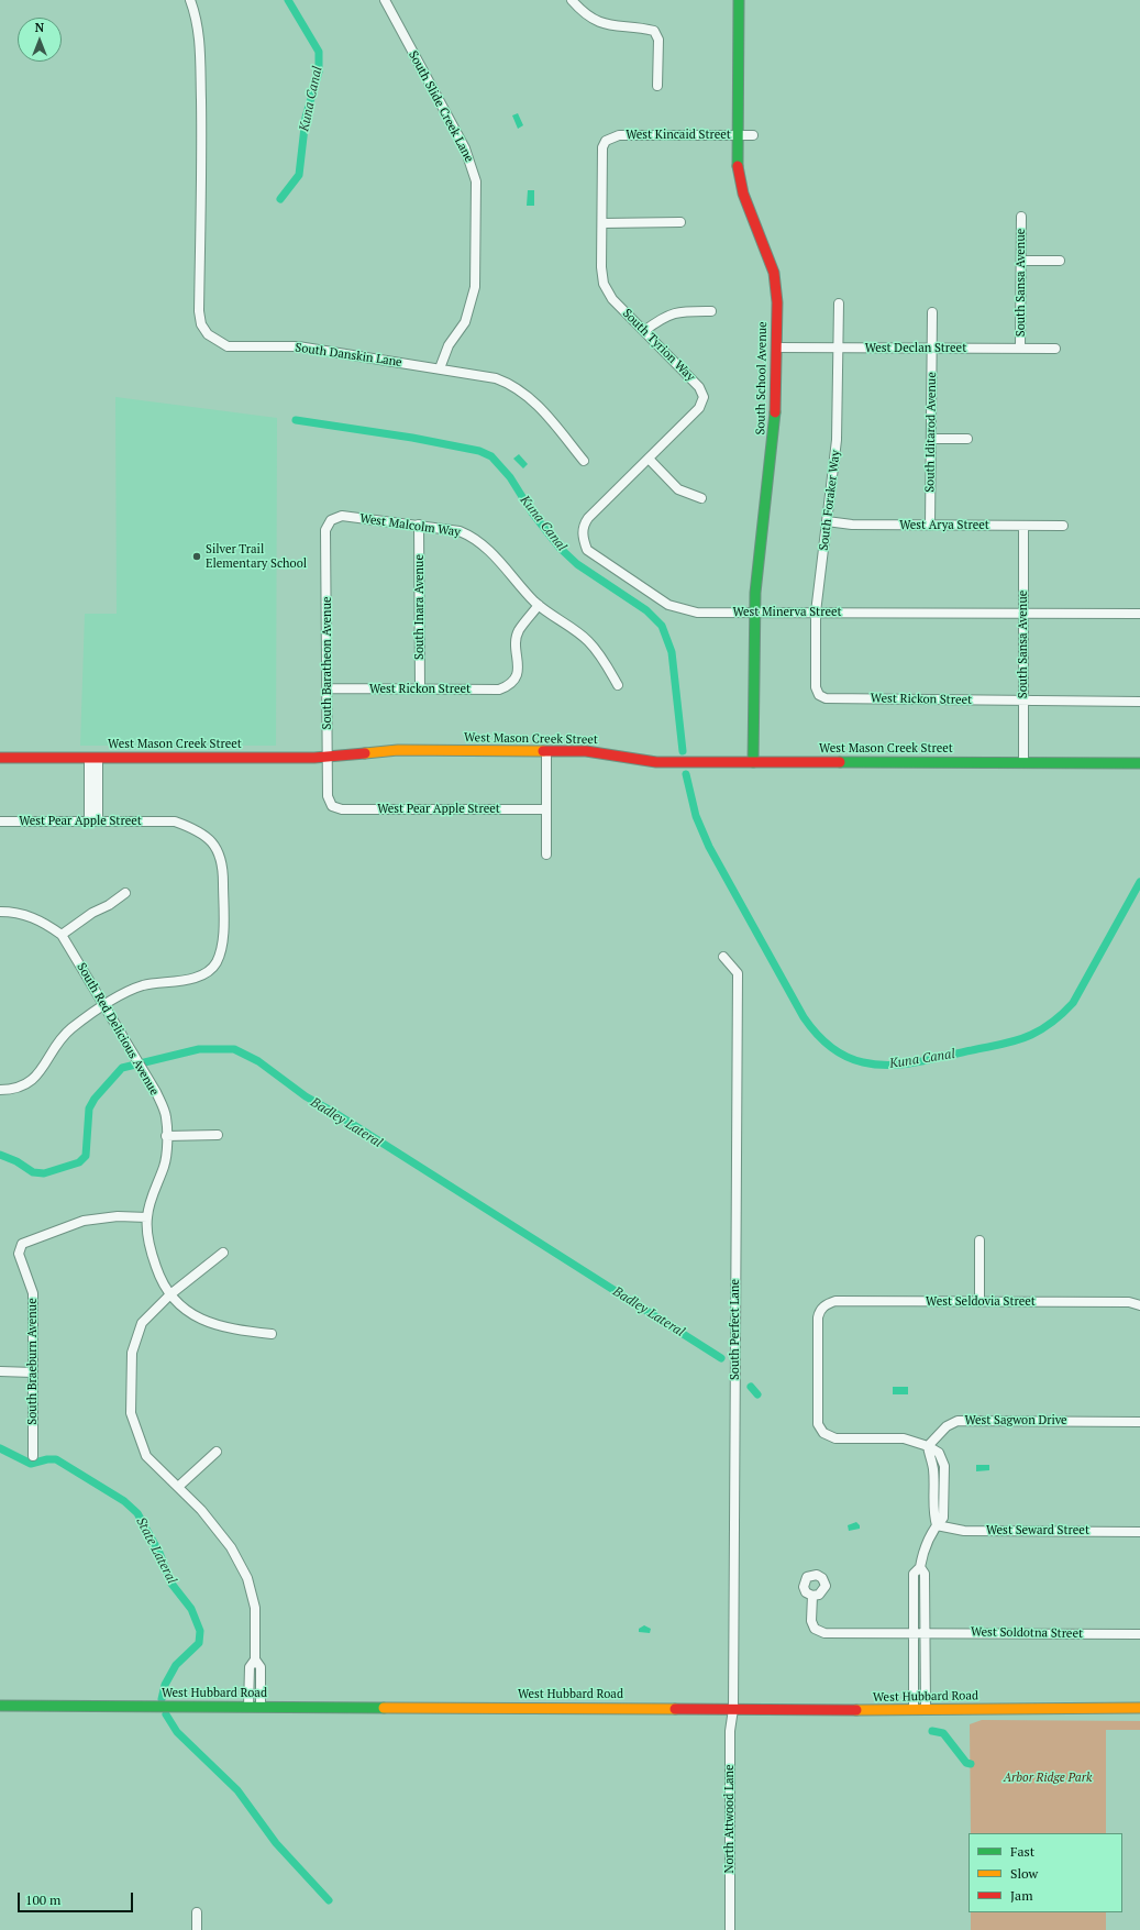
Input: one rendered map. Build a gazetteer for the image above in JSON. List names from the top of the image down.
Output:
{
  "streets": {
    "street": [
      "South Slide Creek Lane",
      "West Kincaid Street",
      "South Sansa Avenue",
      "South Tyrion Way",
      "West Declan Street",
      "South Danskin Lane",
      "South School Avenue",
      "South Iditarod Avenue",
      "South Foraker Way",
      "West Malcolm Way",
      "West Arya Street",
      "South Inara Avenue",
      "West Minerva Street",
      "South Baratheon Avenue",
      "West Rickon Street",
      "West Mason Creek Street",
      "West Pear Apple Street",
      "South Red Delicious Avenue",
      "West Seldovia Street",
      "South Perfect Lane",
      "South Braeburn Avenue",
      "West Sagwon Drive",
      "West Seward Street",
      "West Soldotna Street",
      "West Hubbard Road",
      "North Attwood Lane"
    ]
  },
  "crossings": [
    ["South Slide Creek Lane", "South Danskin Lane"],
    ["West Kincaid Street", "South Tyrion Way"],
    ["West Kincaid Street", "South School Avenue"],
    ["South Sansa Avenue", "West Declan Street"],
    ["South Sansa Avenue", "West Arya Street"],
    ["South Sansa Avenue", "West Minerva Street"],
    ["South Sansa Avenue", "West Rickon Street"],
    ["South Sansa Avenue", "West Mason Creek Street"],
    ["South Tyrion Way", "West Minerva Street"],
    ["West Declan Street", "South School Avenue"],
    ["West Declan Street", "South Iditarod Avenue"],
    ["West Declan Street", "South Foraker Way"],
    ["South School Avenue", "West Minerva Street"],
    ["South School Avenue", "West Mason Creek Street"],
    ["South Iditarod Avenue", "West Arya Street"],
    ["South Foraker Way", "West Arya Street"],
    ["South Foraker Way", "West Minerva Street"],
    ["South Foraker Way", "West Rickon Street"],
    ["West Malcolm Way", "South Inara Avenue"],
    ["West Malcolm Way", "South Baratheon Avenue"],
    ["West Malcolm Way", "West Rickon Street"],
    ["South Inara Avenue", "West Rickon Street"],
    ["South Baratheon Avenue", "West Rickon Street"],
    ["South Baratheon Avenue", "West Mason Creek Street"],
    ["South Baratheon Avenue", "West Pear Apple Street"],
    ["West Pear Apple Street", "South Red Delicious Avenue"],
    ["South Red Delicious Avenue", "South Braeburn Avenue"],
    ["West Seldovia Street", "West Sagwon Drive"],
    ["South Perfect Lane", "West Hubbard Road"],
    ["South Perfect Lane", "North Attwood Lane"],
    ["West Hubbard Road", "North Attwood Lane"]
  ],
  "water": ["Kuna Canal", "Badley Lateral", "State Lateral"],
  "parks": ["Arbor Ridge Park"],
  "places": ["Silver Trail Elementary School"],
  "legend": ["Fast", "Slow", "Jam"],
  "scale_bar": "100 m",
  "north": "top"
}
